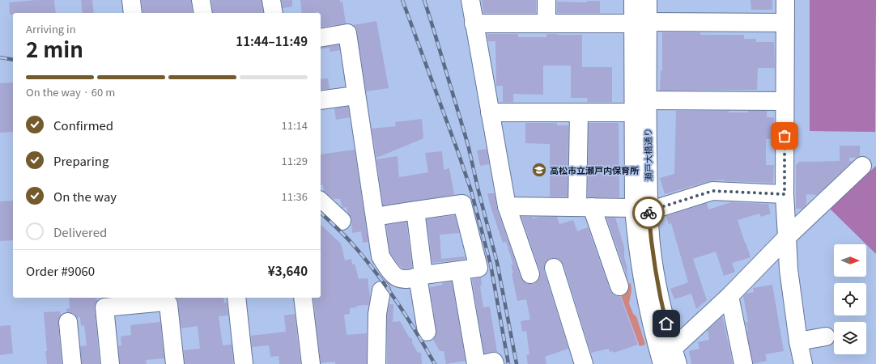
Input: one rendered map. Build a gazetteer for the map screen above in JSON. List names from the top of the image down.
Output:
{
  "streets": {
    "street": ["瀬戸大橋通り"]
  },
  "places": {
    "school or university": ["高松市立瀬戸内保育所"]
  },
  "north": "right",
  "page": {
    "heading": ["2 min", "Arriving in", "11:44–11:49"],
    "panel": ["Order #9060", "¥3,640"],
    "bar": "On the way · 60 m",
    "list": [
      ["Confirmed", "11:14"],
      ["Preparing", "11:29"],
      ["On the way", "11:36"],
      "Delivered"
    ]
  }
}
